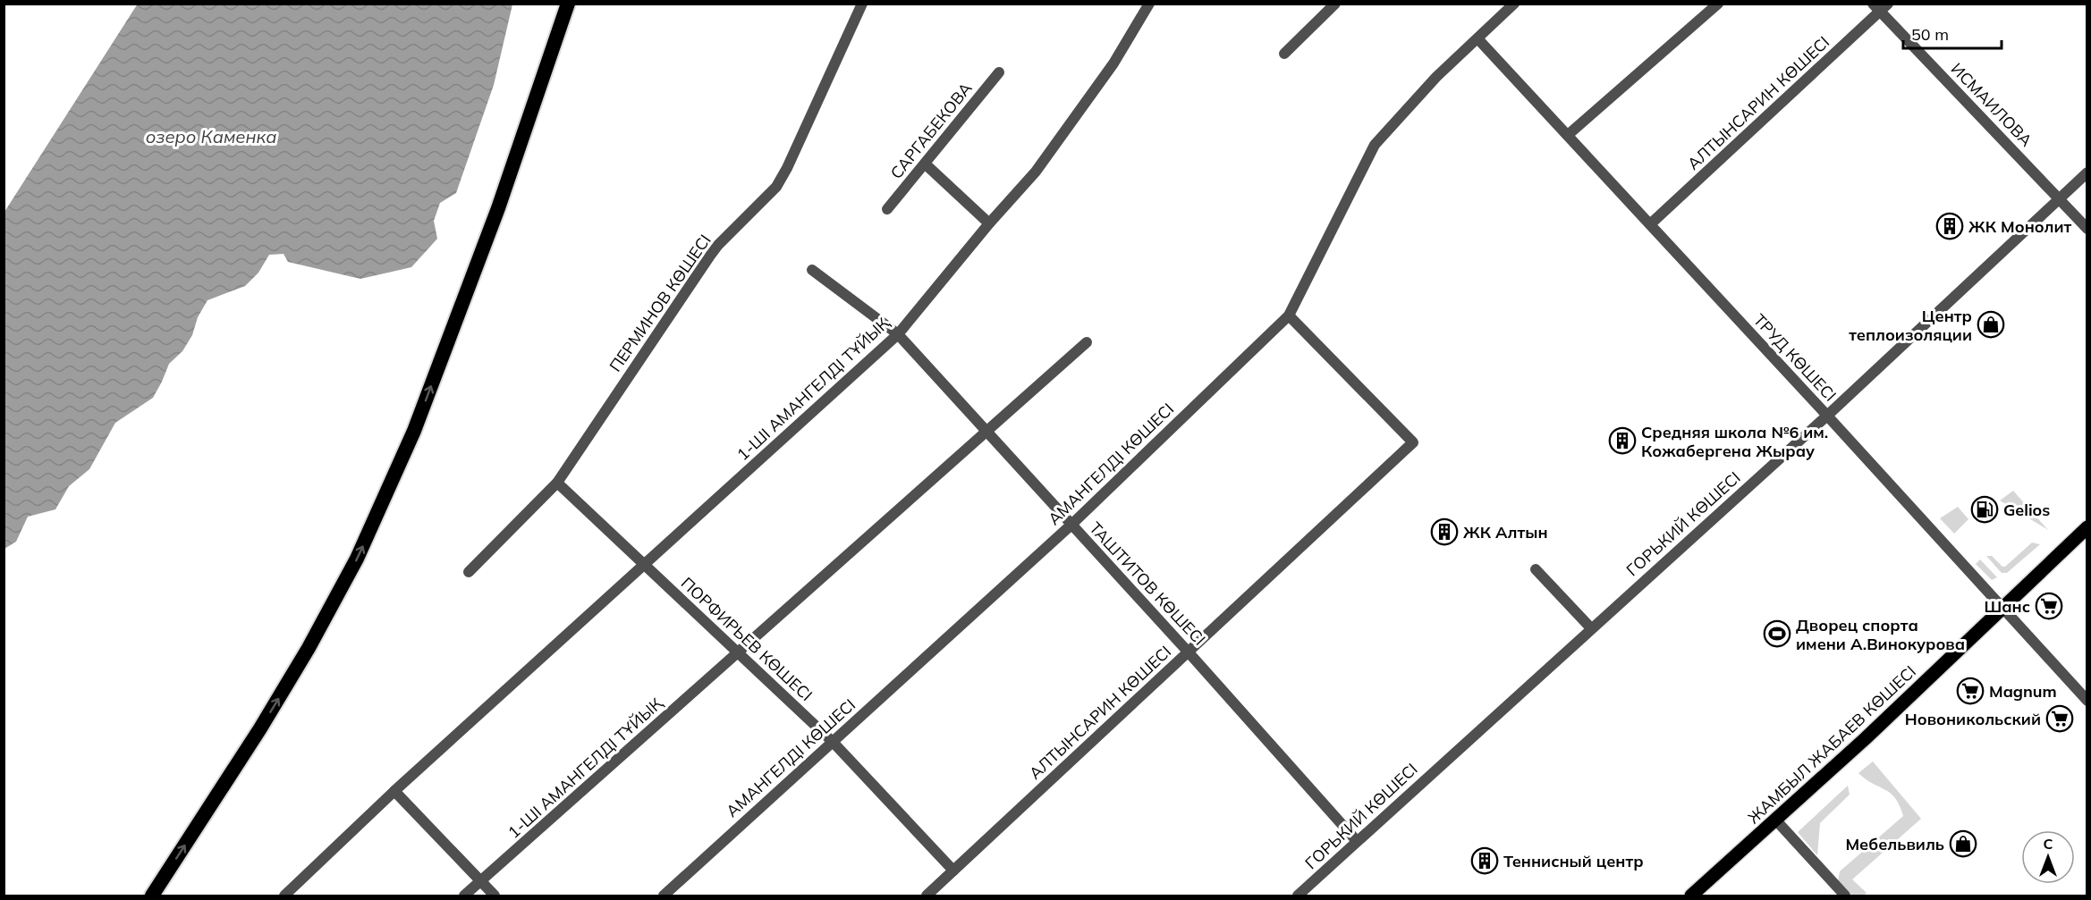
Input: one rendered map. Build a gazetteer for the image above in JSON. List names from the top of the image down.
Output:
{
  "streets": {
    "main road": ["ЖАМБЫЛ ЖАБАЕВ КӨШЕСІ"],
    "street": [
      "АЛТЫНСАРИН КӨШЕСІ",
      "ИСМАИЛОВА",
      "САРГАБЕКОВА",
      "ПЕРМИНОВ КӨШЕСІ",
      "ТРУД КӨШЕСІ",
      "1-ШІ АМАНГЕЛДІ ТҰЙЫҚ",
      "АМАНГЕЛДІ КӨШЕСІ",
      "ГОРЬКИЙ КӨШЕСІ",
      "ТАШТИТОВ КӨШЕСІ",
      "ПОРФИРЬЕВ КӨШЕСІ"
    ]
  },
  "crossings": [
    ["АЛТЫНСАРИН КӨШЕСІ", "ИСМАИЛОВА"],
    ["АЛТЫНСАРИН КӨШЕСІ", "ТРУД КӨШЕСІ"],
    ["АЛТЫНСАРИН КӨШЕСІ", "АМАНГЕЛДІ КӨШЕСІ"],
    ["АЛТЫНСАРИН КӨШЕСІ", "ТАШТИТОВ КӨШЕСІ"],
    ["АЛТЫНСАРИН КӨШЕСІ", "ПОРФИРЬЕВ КӨШЕСІ"],
    ["ИСМАИЛОВА", "ГОРЬКИЙ КӨШЕСІ"],
    ["ПЕРМИНОВ КӨШЕСІ", "ПОРФИРЬЕВ КӨШЕСІ"],
    ["ТРУД КӨШЕСІ", "АМАНГЕЛДІ КӨШЕСІ"],
    ["ТРУД КӨШЕСІ", "ГОРЬКИЙ КӨШЕСІ"],
    ["ТРУД КӨШЕСІ", "ЖАМБЫЛ ЖАБАЕВ КӨШЕСІ"],
    ["1-ШІ АМАНГЕЛДІ ТҰЙЫҚ", "ТАШТИТОВ КӨШЕСІ"],
    ["1-ШІ АМАНГЕЛДІ ТҰЙЫҚ", "ПОРФИРЬЕВ КӨШЕСІ"],
    ["АМАНГЕЛДІ КӨШЕСІ", "ТАШТИТОВ КӨШЕСІ"],
    ["АМАНГЕЛДІ КӨШЕСІ", "ПОРФИРЬЕВ КӨШЕСІ"],
    ["ГОРЬКИЙ КӨШЕСІ", "ТАШТИТОВ КӨШЕСІ"]
  ],
  "water": ["озеро Каменка"],
  "places": {
    "building": [
      "ЖК Монолит",
      "Средняя школа №6 им. Кожабергена Жырау",
      "ЖК Алтын",
      "Теннисный центр"
    ],
    "shop": ["Центр теплоизоляции", "Мебельвиль"],
    "fuel station": ["Gelios"],
    "supermarket": ["Шанс", "Magnum", "Новоникольский"],
    "sports": ["Дворец спорта имени А.Винокурова"]
  },
  "scale_bar": "50 m",
  "north": "top"
}
